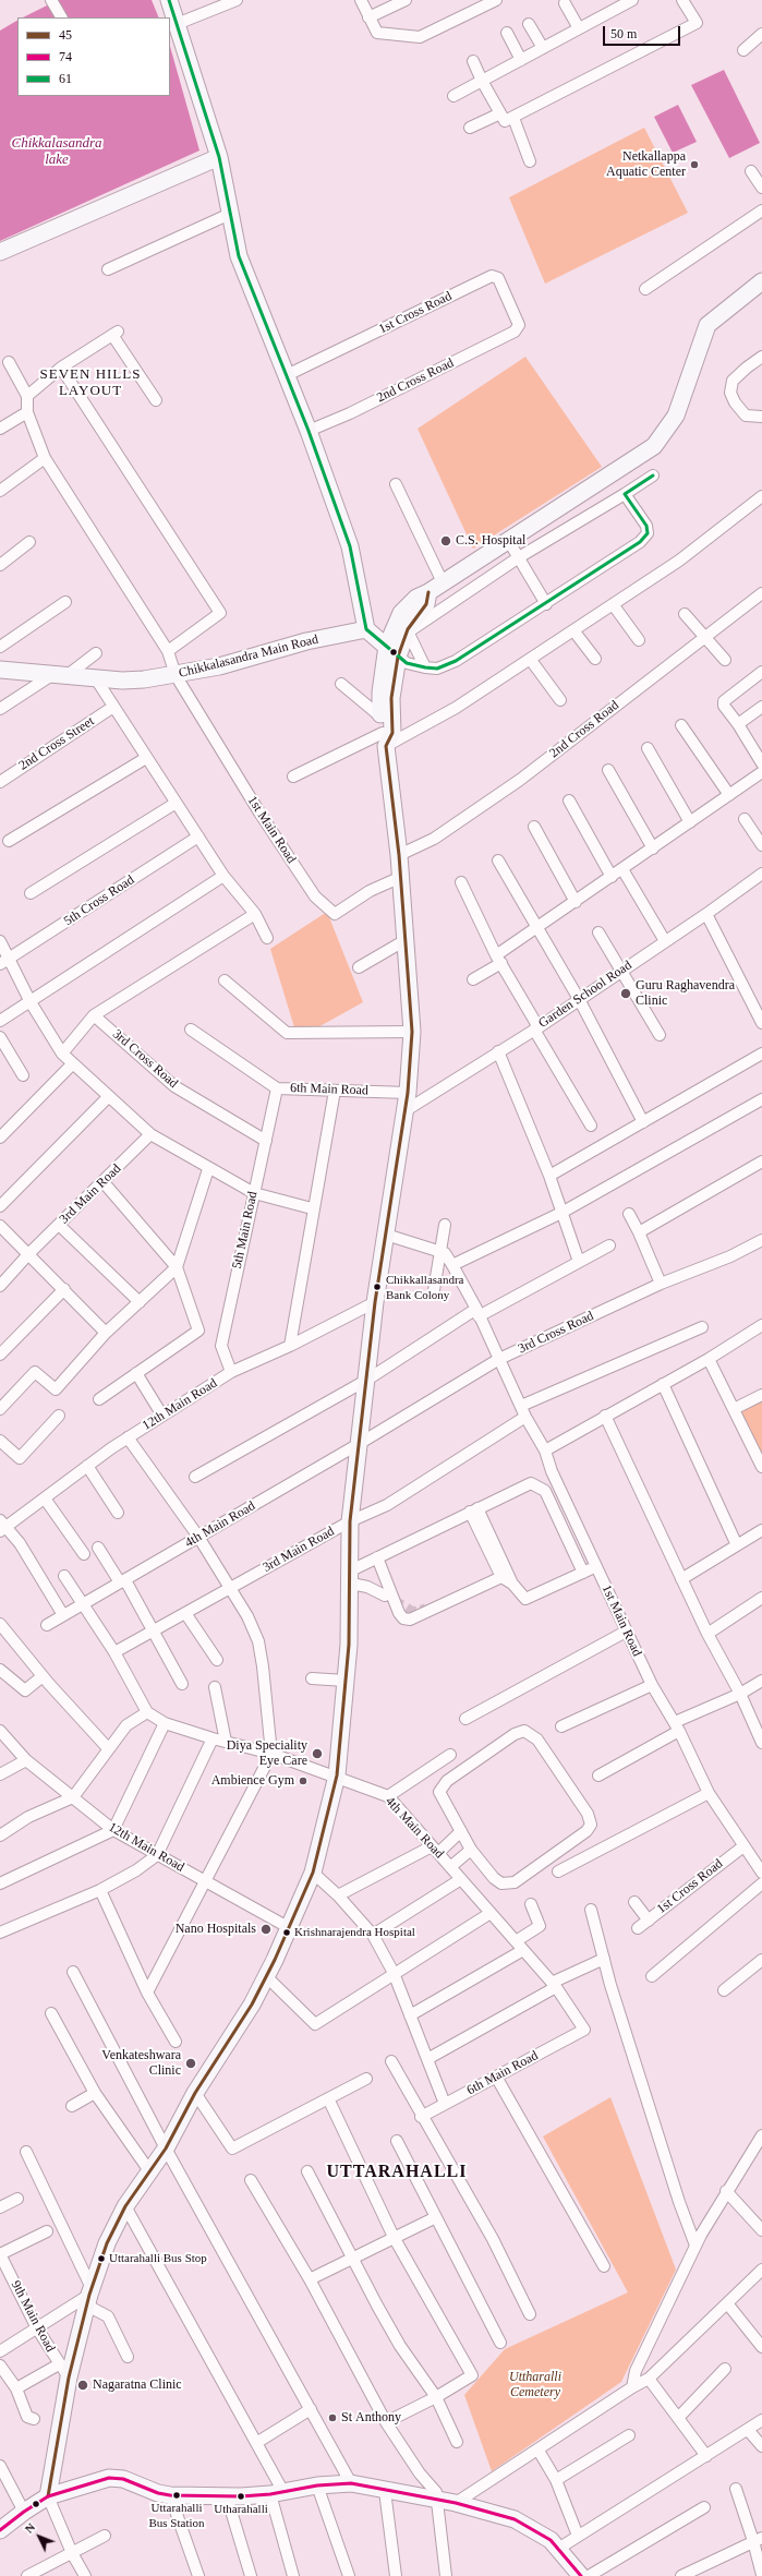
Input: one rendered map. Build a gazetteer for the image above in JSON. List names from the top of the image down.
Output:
{
  "streets": {
    "main road": ["Chikkalasandra Main Road"],
    "street": [
      "1st Cross Road",
      "2nd Cross Road",
      "2nd Cross Street",
      "1st Main Road",
      "5th Cross Road",
      "Garden School Road",
      "3rd Cross Road",
      "6th Main Road",
      "3rd Main Road",
      "5th Main Road",
      "12th Main Road",
      "4th Main Road",
      "9th Main Road"
    ]
  },
  "crossings": [
    ["1st Cross Road", "2nd Cross Road"],
    ["1st Cross Road", "1st Main Road"],
    ["Chikkalasandra Main Road", "1st Main Road"],
    ["1st Main Road", "3rd Cross Road"],
    ["1st Main Road", "3rd Main Road"],
    ["3rd Cross Road", "5th Main Road"],
    ["3rd Cross Road", "4th Main Road"],
    ["6th Main Road", "5th Main Road"],
    ["6th Main Road", "4th Main Road"],
    ["3rd Main Road", "4th Main Road"],
    ["5th Main Road", "12th Main Road"]
  ],
  "districts": ["SEVEN HILLS LAYOUT", "UTTARAHALLI"],
  "water": ["Chikkalasandra lake"],
  "parks": ["Uttharalli Cemetery"],
  "places": [
    "Netkallappa Aquatic Center",
    "C.S. Hospital",
    "Guru Raghavendra Clinic",
    "Chikkallasandra Bank Colony",
    "Diya Speciality Eye Care",
    "Ambience Gym",
    "Nano Hospitals",
    "Krishnarajendra Hospital",
    "Venkateshwara Clinic",
    "Uttarahalli Bus Stop",
    "Nagaratna Clinic",
    "St Anthony",
    "Uttarahalli Bus Station",
    "Utharahalli"
  ],
  "lines": ["transit line 61", "transit line 45", "transit line 74"],
  "legend": ["45", "74", "61"],
  "scale_bar": "50 m",
  "north": "top left"
}
